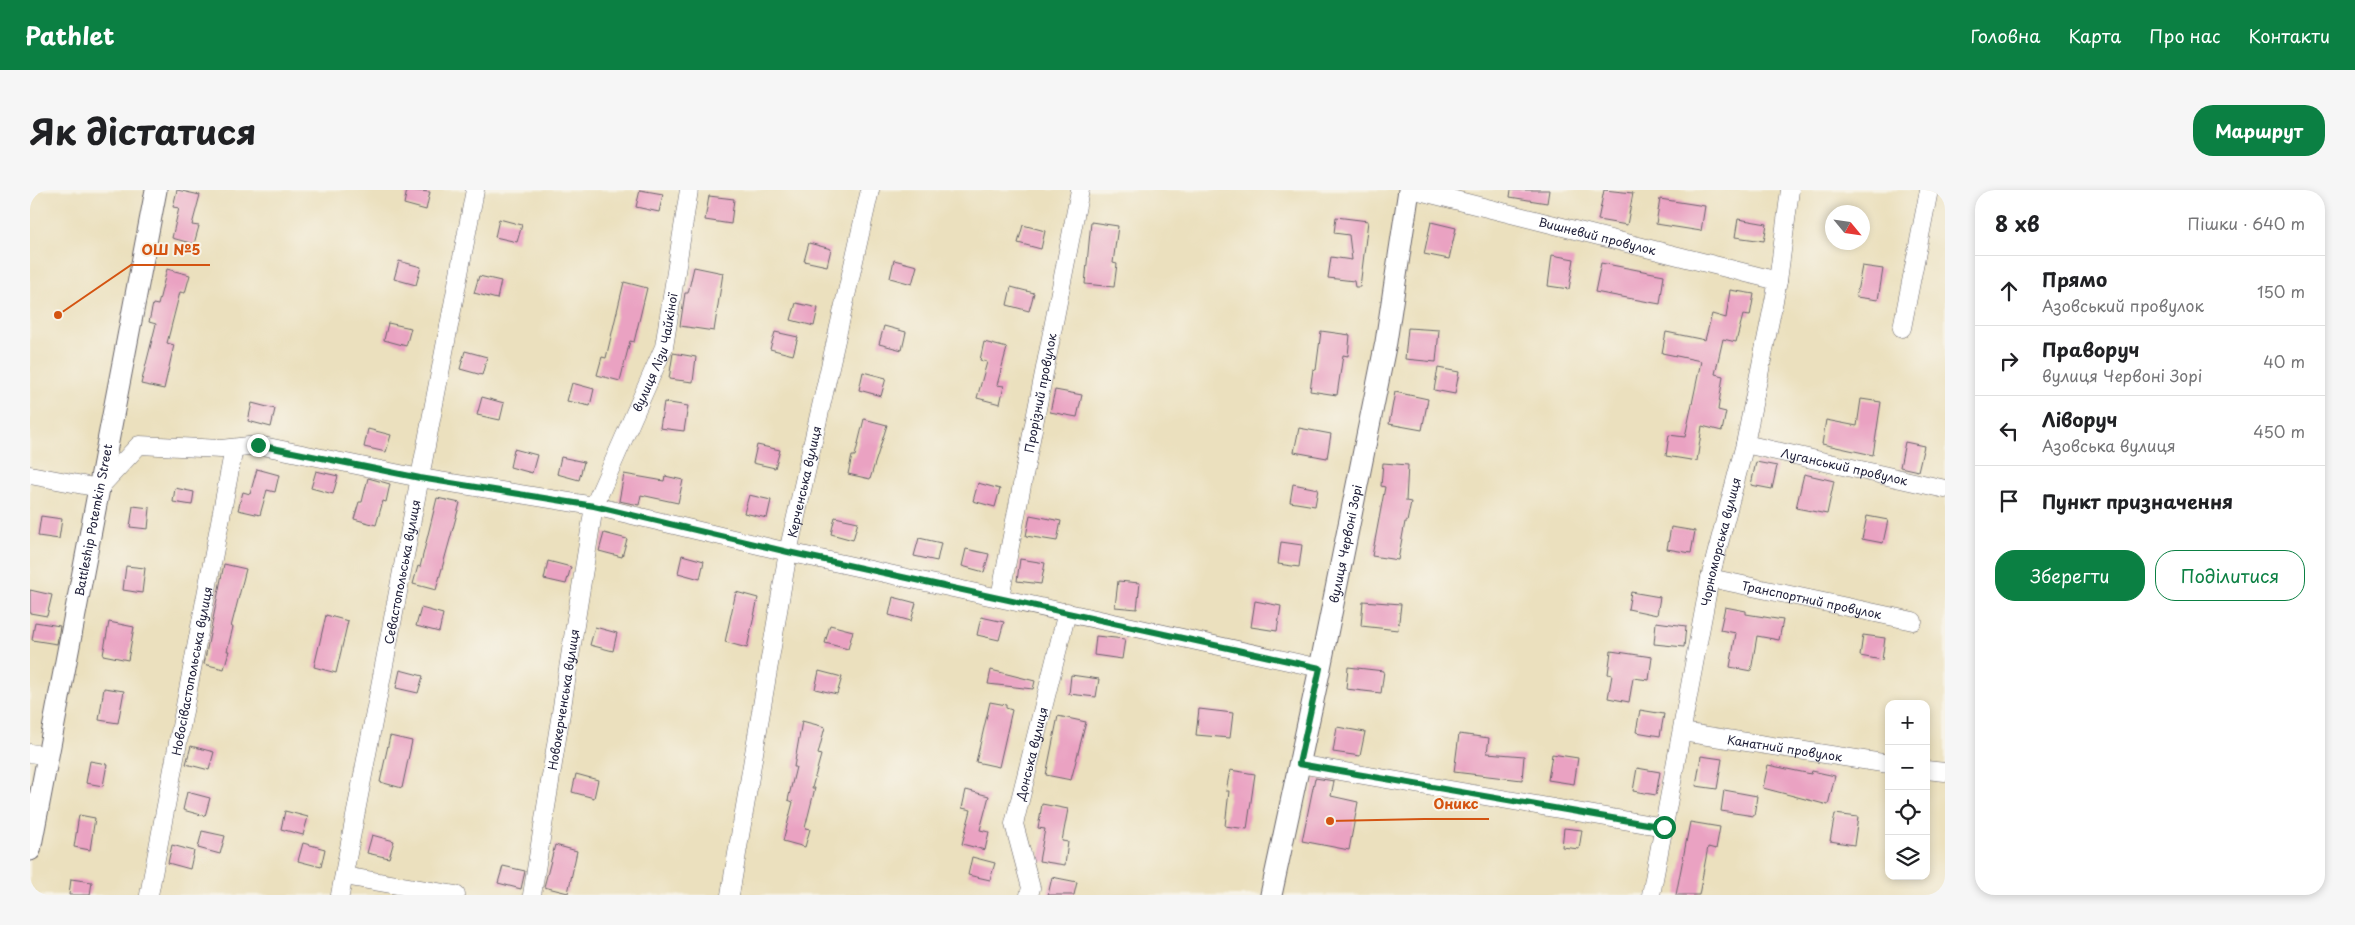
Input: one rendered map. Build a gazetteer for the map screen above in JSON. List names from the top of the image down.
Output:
{
  "streets": {
    "street": [
      "Вишневий провулок",
      "вулиця Лізи Чайкіної",
      "Прорізний провулок",
      "Луганський провулок",
      "Керченська вулиця",
      "Battleship Potemkin Street",
      "Чорноморська вулиця",
      "вулиця Червоні Зорі",
      "Севастопольська вулиця",
      "Транспортний провулок",
      "Новосівастопольська вулиця",
      "Новокерченська вулиця",
      "Канатний провулок",
      "Донська вулиця"
    ]
  },
  "crossings": [
    ["Вишневий провулок", "Чорноморська вулиця"],
    ["вулиця Лізи Чайкіної", "Новокерченська вулиця"],
    ["Луганський провулок", "Чорноморська вулиця"],
    ["Чорноморська вулиця", "Транспортний провулок"],
    ["Чорноморська вулиця", "Канатний провулок"]
  ],
  "places": ["ОШ №5", "Оникс"],
  "north": "bottom right",
  "page": {
    "header": "Pathlet",
    "nav": [
      "Головна",
      "Карта",
      "Про нас",
      "Контакти"
    ],
    "title": "Як дістатися",
    "buttons": [
      "Маршрут",
      ["Зберегти", "Поділитися"]
    ],
    "heading": ["8 хв", "Пішки · 640 m"],
    "list": [
      ["Прямо", "Азовський провулок", "150 m"],
      ["Праворуч", "вулиця Червоні Зорі", "40 m"],
      ["Ліворуч", "Азовська вулиця", "450 m"],
      "Пункт призначення"
    ],
    "map_buttons": ["+", "−"]
  }
}
